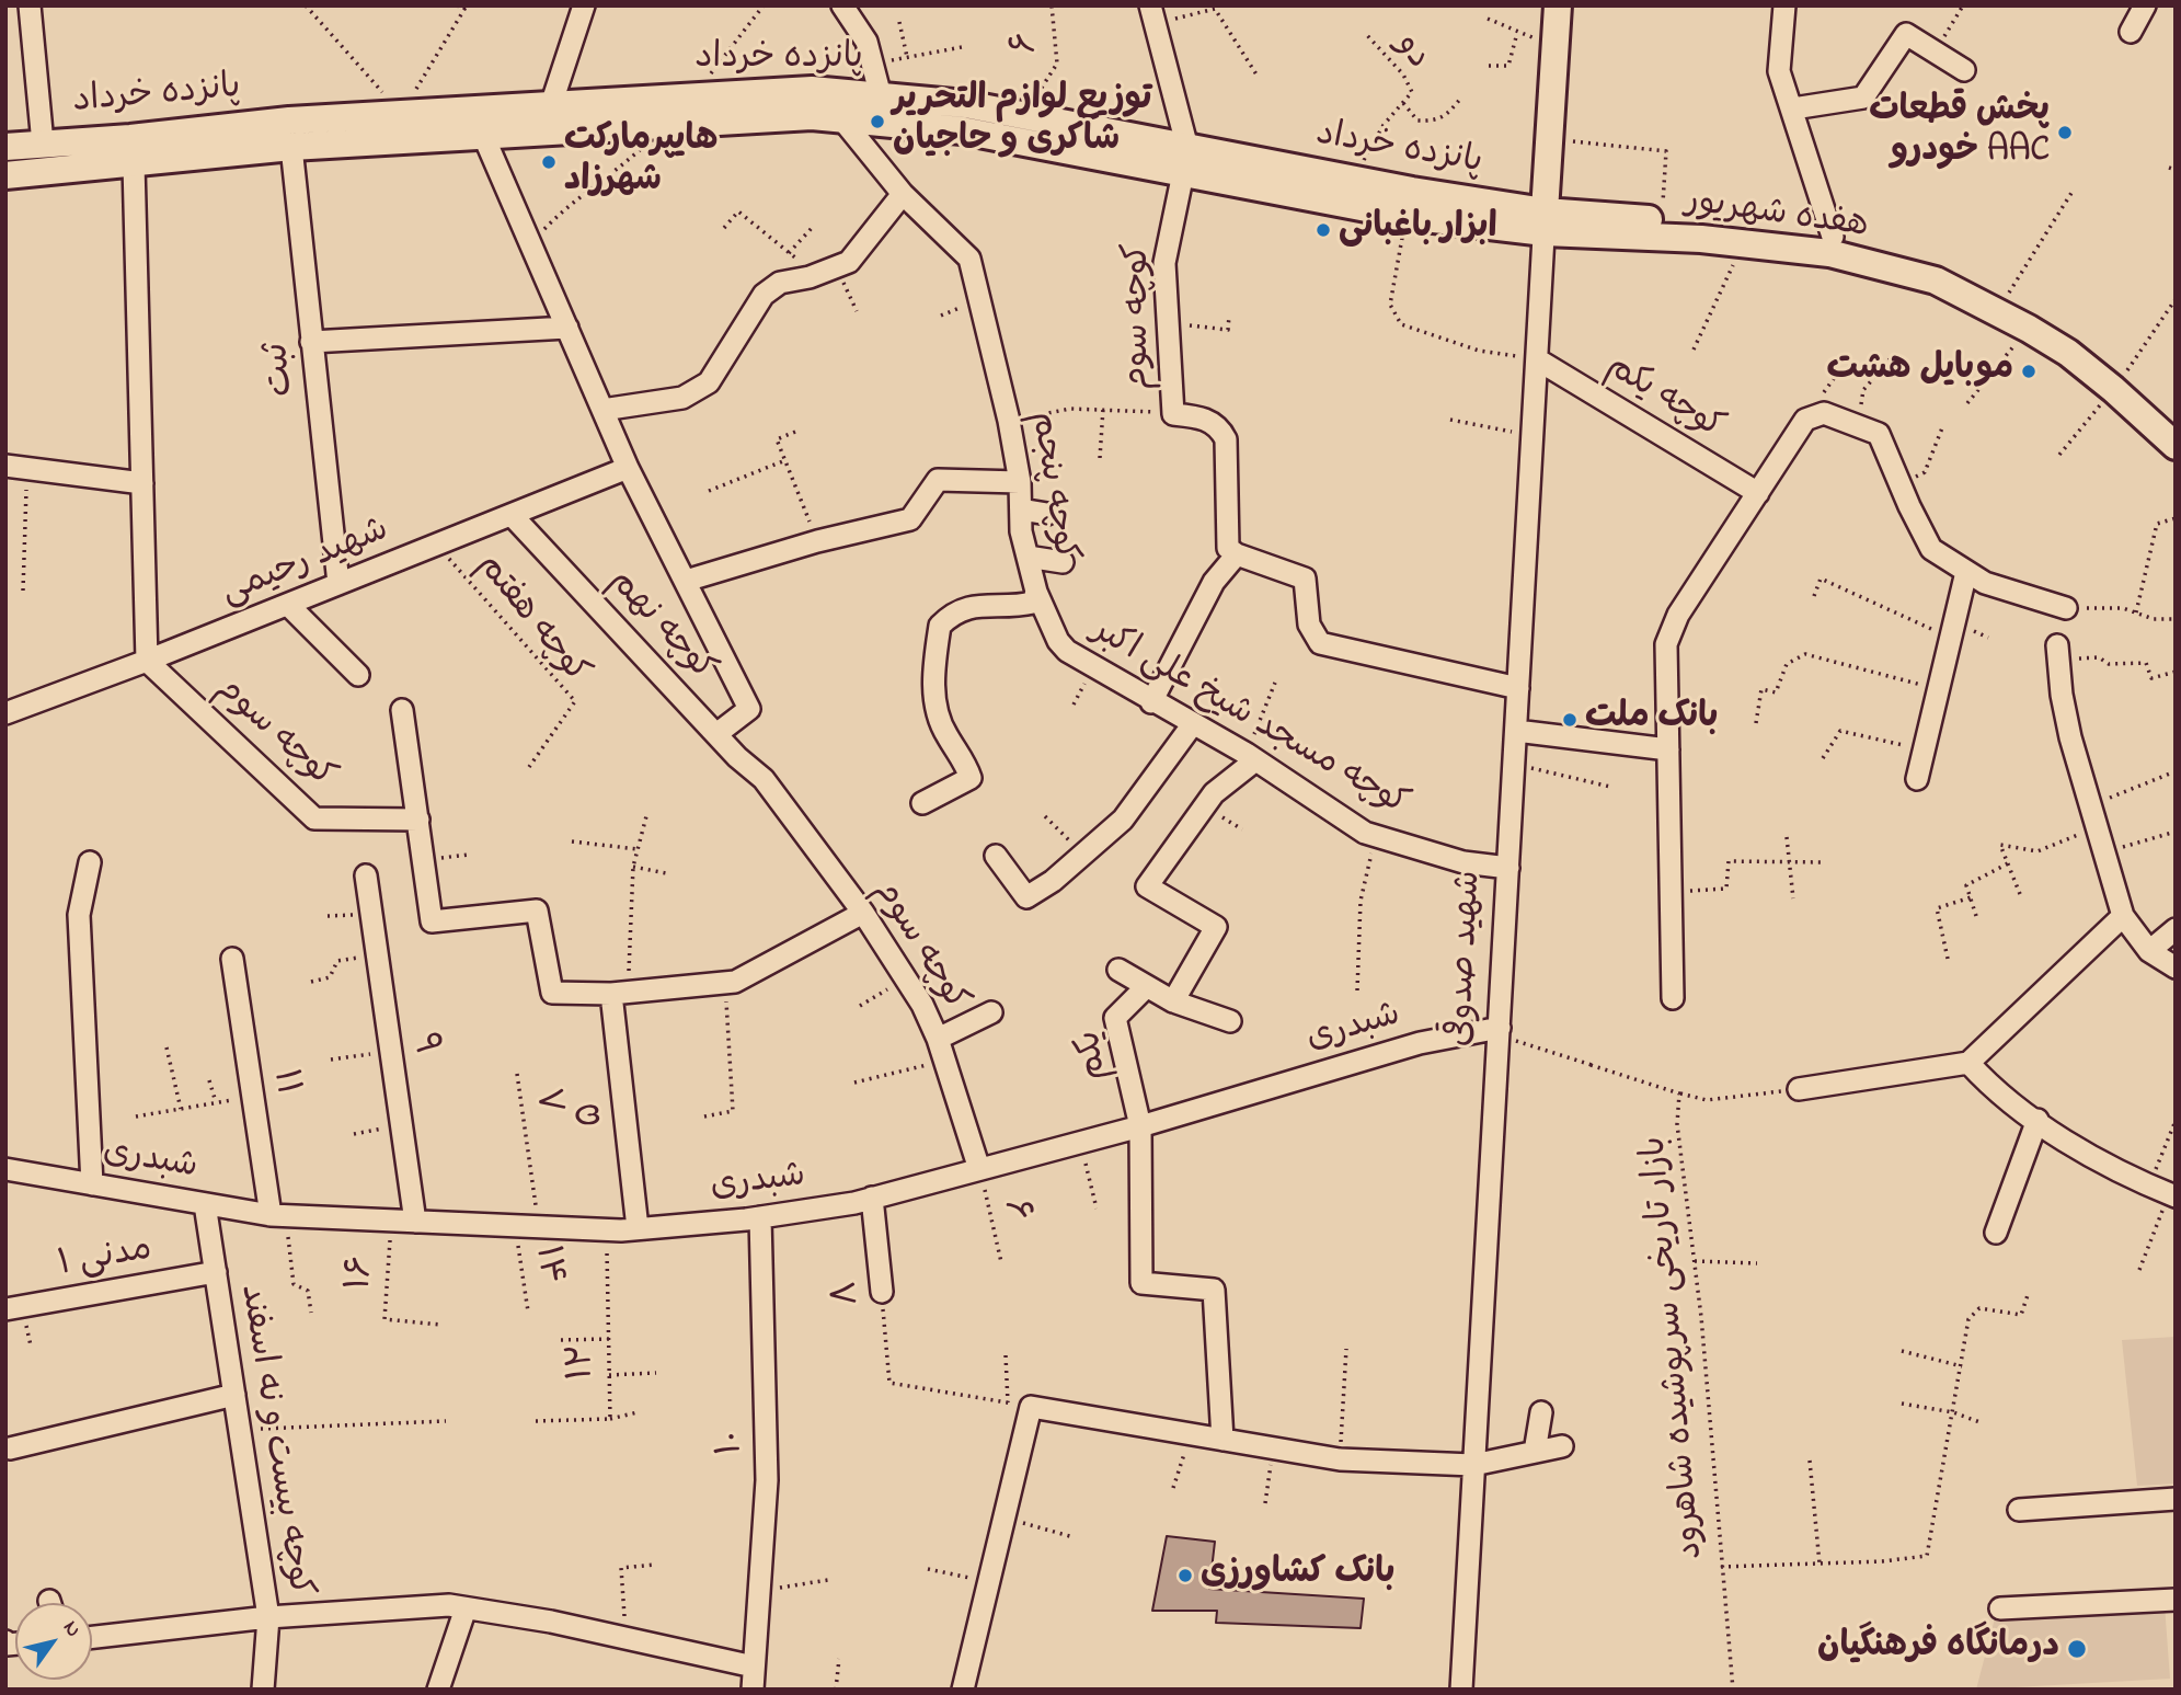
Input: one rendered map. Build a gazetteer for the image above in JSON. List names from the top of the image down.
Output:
{
  "streets": {
    "main road": ["پانزده خرداد", "هفده شهریور", "شهید صدوقی"],
    "street": [
      "کوچه سوم",
      "ثبت",
      "کوچه یکم",
      "کوچه پنجم",
      "شهید رحیمی",
      "کوچه نهم",
      "کوچه مسجد شیخ علی اکبر",
      "شبدری",
      "۹",
      "یکم",
      "۱۱",
      "۵",
      "مدنی ۱",
      "۸",
      "کوچه بیست و نه اسفند",
      "۱۰"
    ],
    "path": [
      "۶",
      "دو",
      "کوچه هفتم",
      "۷",
      "۱۴",
      "۱۶",
      "بازار تاریخی سرپوشیده شاهرود",
      "۱۲"
    ]
  },
  "crossings": [
    ["۶", "پانزده خرداد"],
    ["۶", "کوچه سوم"],
    ["۶", "شبدری"],
    ["دو", "پانزده خرداد"],
    ["پانزده خرداد", "هفده شهریور"],
    ["پانزده خرداد", "کوچه سوم"],
    ["پانزده خرداد", "ثبت"],
    ["پانزده خرداد", "کوچه پنجم"],
    ["پانزده خرداد", "شهید صدوقی"],
    ["هفده شهریور", "شهید صدوقی"],
    ["کوچه سوم", "شهید رحیمی"],
    ["کوچه سوم", "کوچه نهم"],
    ["کوچه سوم", "شبدری"],
    ["ثبت", "شهید رحیمی"],
    ["کوچه یکم", "شهید صدوقی"],
    ["کوچه پنجم", "کوچه مسجد شیخ علی اکبر"],
    ["شهید رحیمی", "کوچه هفتم"],
    ["شهید رحیمی", "کوچه نهم"],
    ["کوچه مسجد شیخ علی اکبر", "شهید صدوقی"],
    ["شهید صدوقی", "شبدری"],
    ["شهید صدوقی", "بازار تاریخی سرپوشیده شاهرود"],
    ["شبدری", "۹"],
    ["شبدری", "یکم"],
    ["شبدری", "۱۱"],
    ["شبدری", "۷"],
    ["شبدری", "۵"],
    ["شبدری", "۱۴"],
    ["شبدری", "۱۶"],
    ["شبدری", "۸"],
    ["شبدری", "بازار تاریخی سرپوشیده شاهرود"],
    ["شبدری", "۱۲"],
    ["شبدری", "کوچه بیست و نه اسفند"],
    ["شبدری", "۱۰"],
    ["مدنی ۱", "کوچه بیست و نه اسفند"]
  ],
  "places": [
    "توزیع لوازم التحریر شاکری و حاجیان",
    "پخش قطعات خودرو AAC",
    "هایپرمارکت شهرزاد",
    "ابزار باغبانی",
    "موبایل هشت",
    "بانک ملت",
    "بانک کشاورزی",
    "درمانگاه فرهنگیان"
  ],
  "north": "top right"
}
